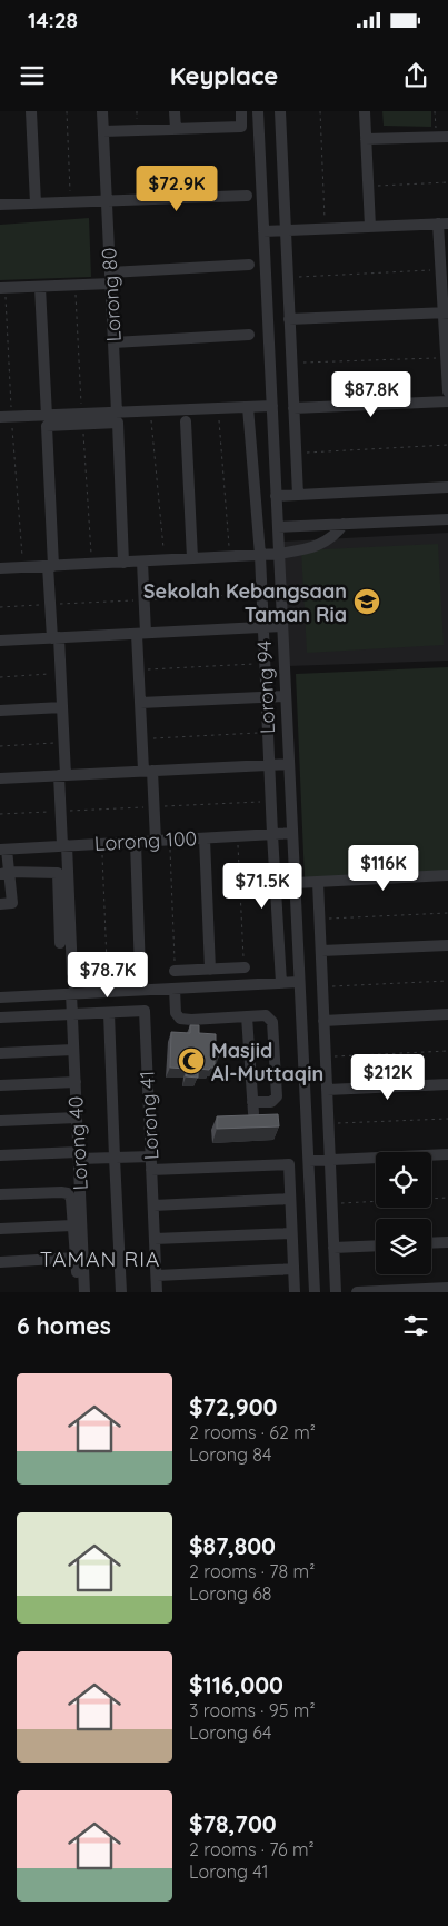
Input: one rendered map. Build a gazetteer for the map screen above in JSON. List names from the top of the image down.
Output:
{
  "streets": {
    "street": [
      "Lorong 80",
      "Lorong 94",
      "Lorong 100",
      "Lorong 41",
      "Lorong 40"
    ]
  },
  "crossings": [
    ["Lorong 94", "Lorong 100"],
    ["Lorong 41", "Lorong 40"]
  ],
  "districts": ["TAMAN RIA"],
  "places": {
    "school or university": ["Sekolah Kebangsaan Taman Ria"],
    "mosque": ["Masjid Al-Muttaqin"]
  },
  "page": {
    "status": "14:28",
    "header": "Keyplace",
    "price": [
      "$72.9K",
      "$87.8K",
      "$116K",
      "$71.5K",
      "$78.7K",
      "$212K"
    ],
    "heading": "6 homes",
    "list": [
      {
        "name": "$72,900",
        "note": "2 rooms · 62 m² · Lorong 84"
      },
      {
        "name": "$87,800",
        "note": "2 rooms · 78 m² · Lorong 68"
      },
      {
        "name": "$116,000",
        "note": "3 rooms · 95 m² · Lorong 64"
      },
      {
        "name": "$78,700",
        "note": "2 rooms · 76 m² · Lorong 41"
      }
    ]
  }
}
